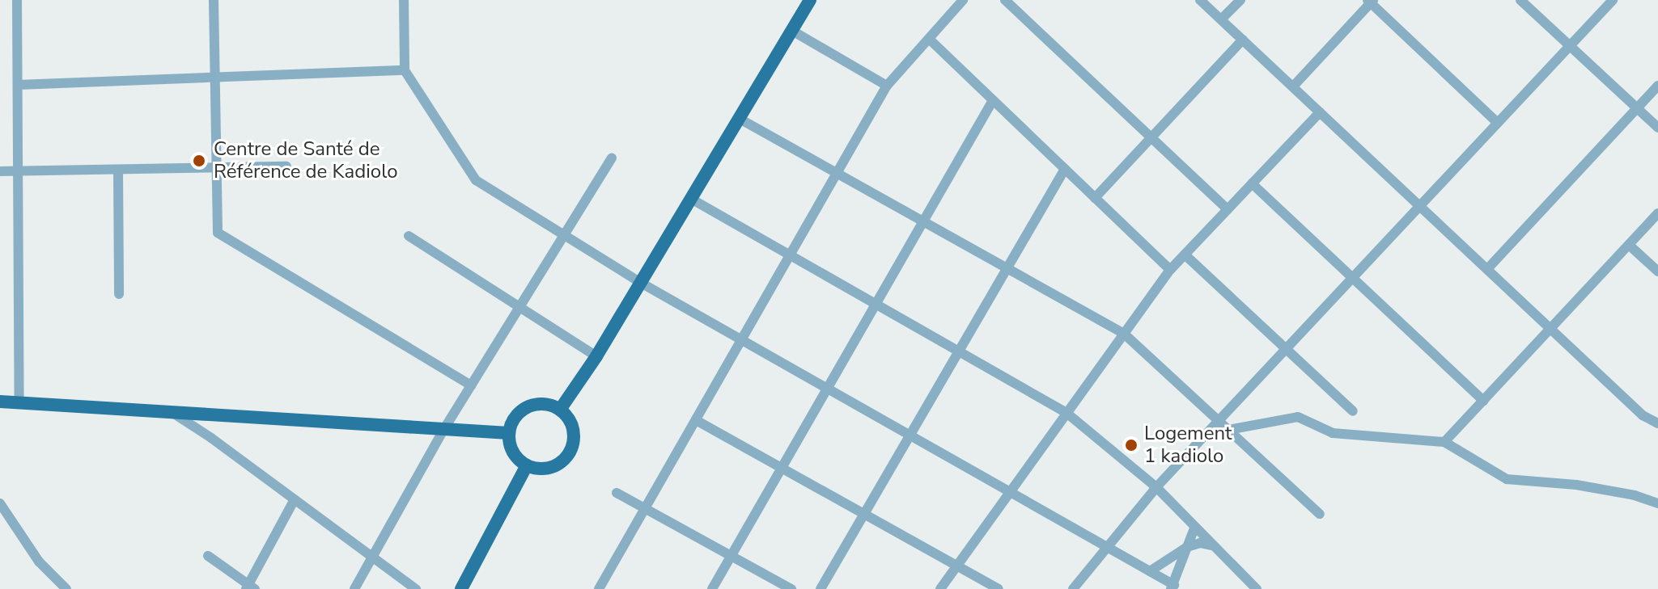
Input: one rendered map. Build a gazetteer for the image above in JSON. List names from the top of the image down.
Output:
{
  "places": ["Centre de Santé de Référence de Kadiolo", "Logement 1 kadiolo"]
}
